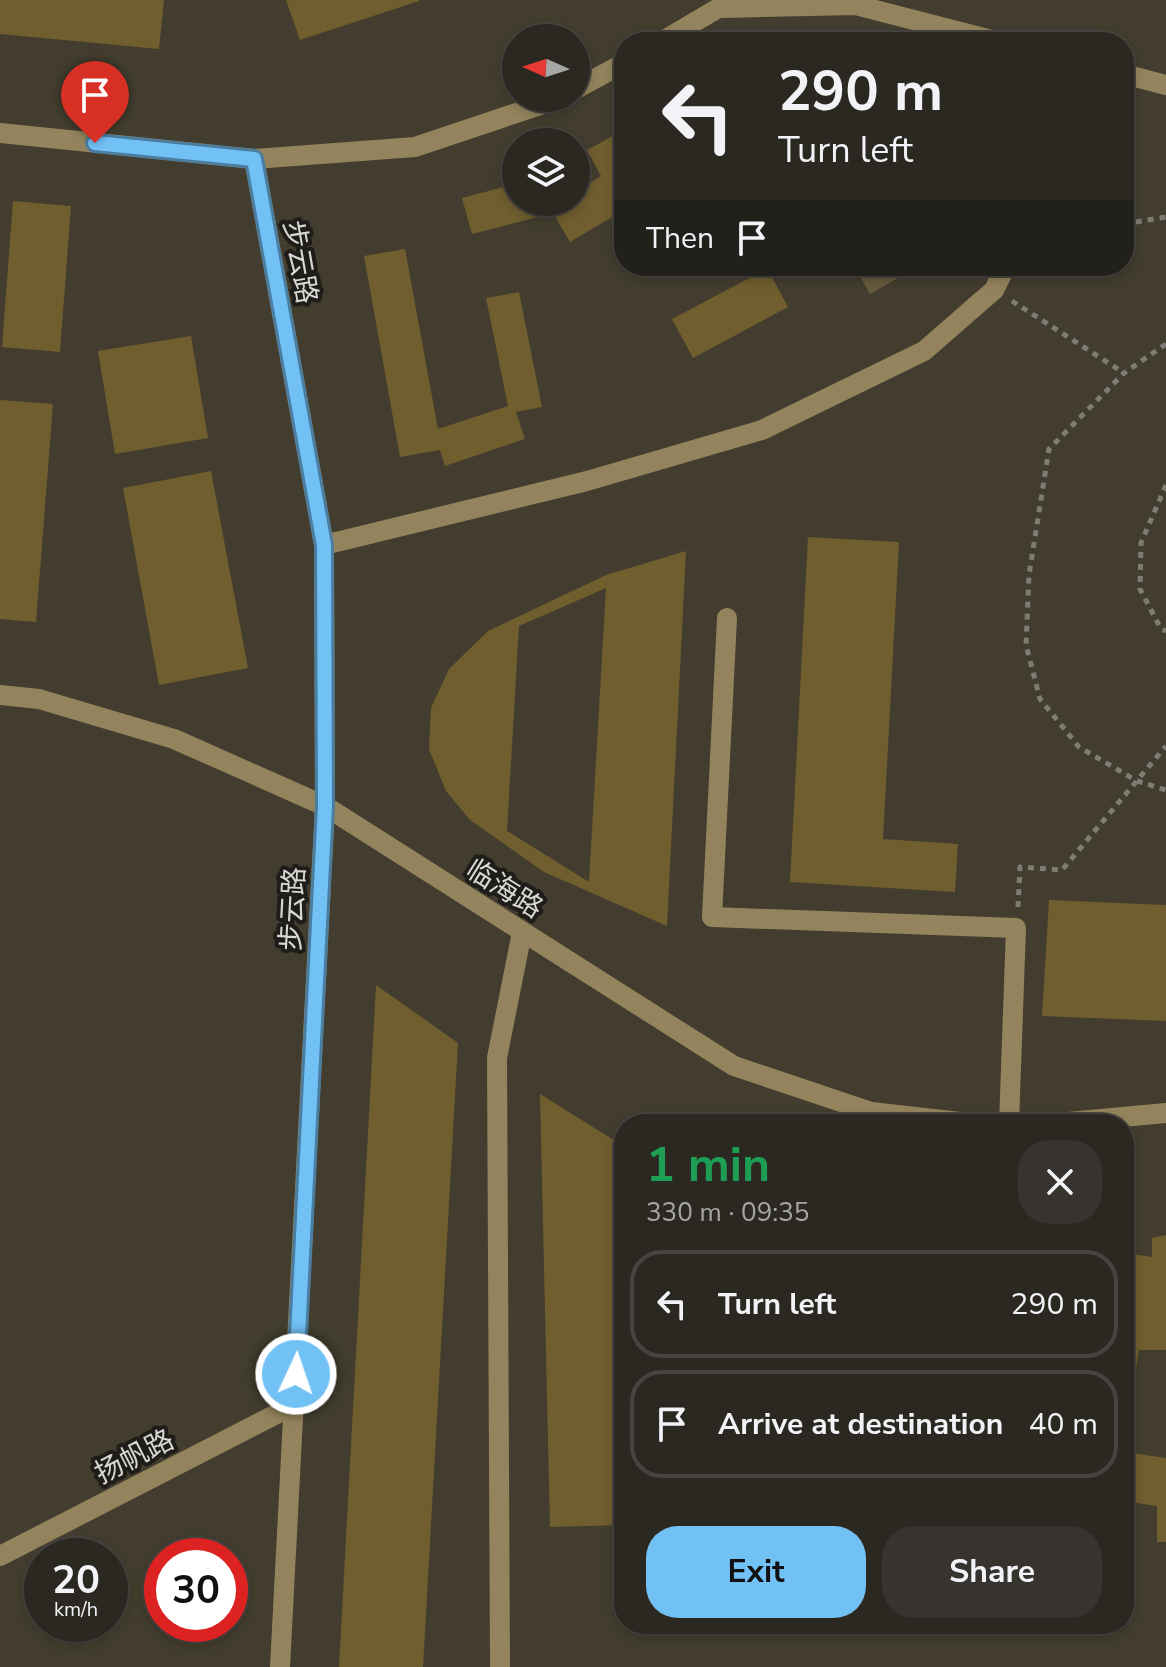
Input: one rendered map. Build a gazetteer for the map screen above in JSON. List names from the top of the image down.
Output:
{
  "streets": {
    "street": ["步云路", "临海路", "扬帆路"]
  },
  "crossings": [
    ["步云路", "临海路"],
    ["步云路", "扬帆路"]
  ],
  "north": "left",
  "page": {
    "turn": ["290 m", "Turn left"],
    "then": "Then",
    "heading": ["1 min", "330 m · 09:35"],
    "list": [
      {
        "name": "Turn left",
        "value": "290 m"
      },
      {
        "name": "Arrive at destination",
        "value": "40 m"
      }
    ],
    "buttons": ["Exit", "Share"],
    "speed": "20 km/h",
    "limit": "30"
  }
}
